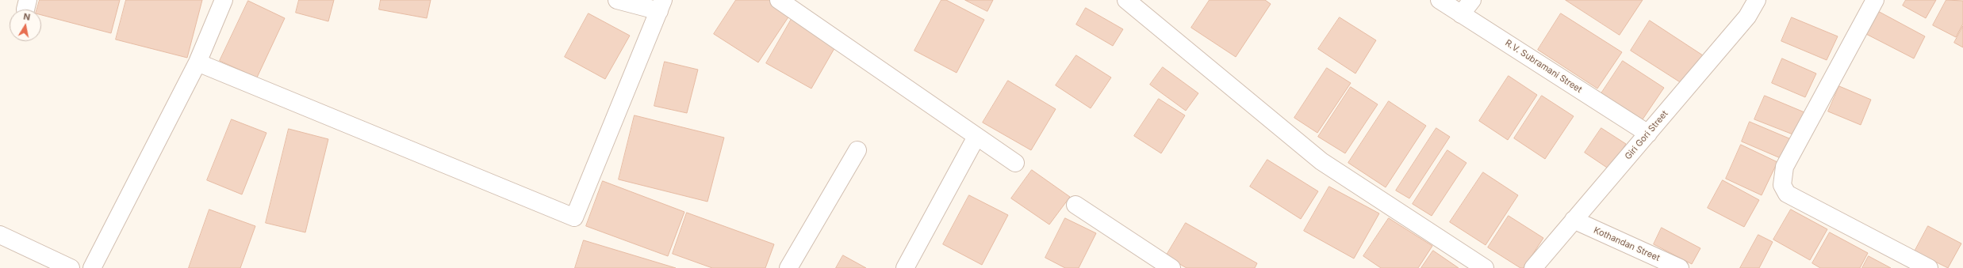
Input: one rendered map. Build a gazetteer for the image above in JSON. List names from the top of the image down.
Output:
{
  "streets": {
    "street": ["R.V. Subramani Street", "Giri Gori Street", "Kothandan Street"]
  },
  "crossings": [
    ["R.V. Subramani Street", "Giri Gori Street"],
    ["Giri Gori Street", "Kothandan Street"]
  ],
  "north": "top"
}
